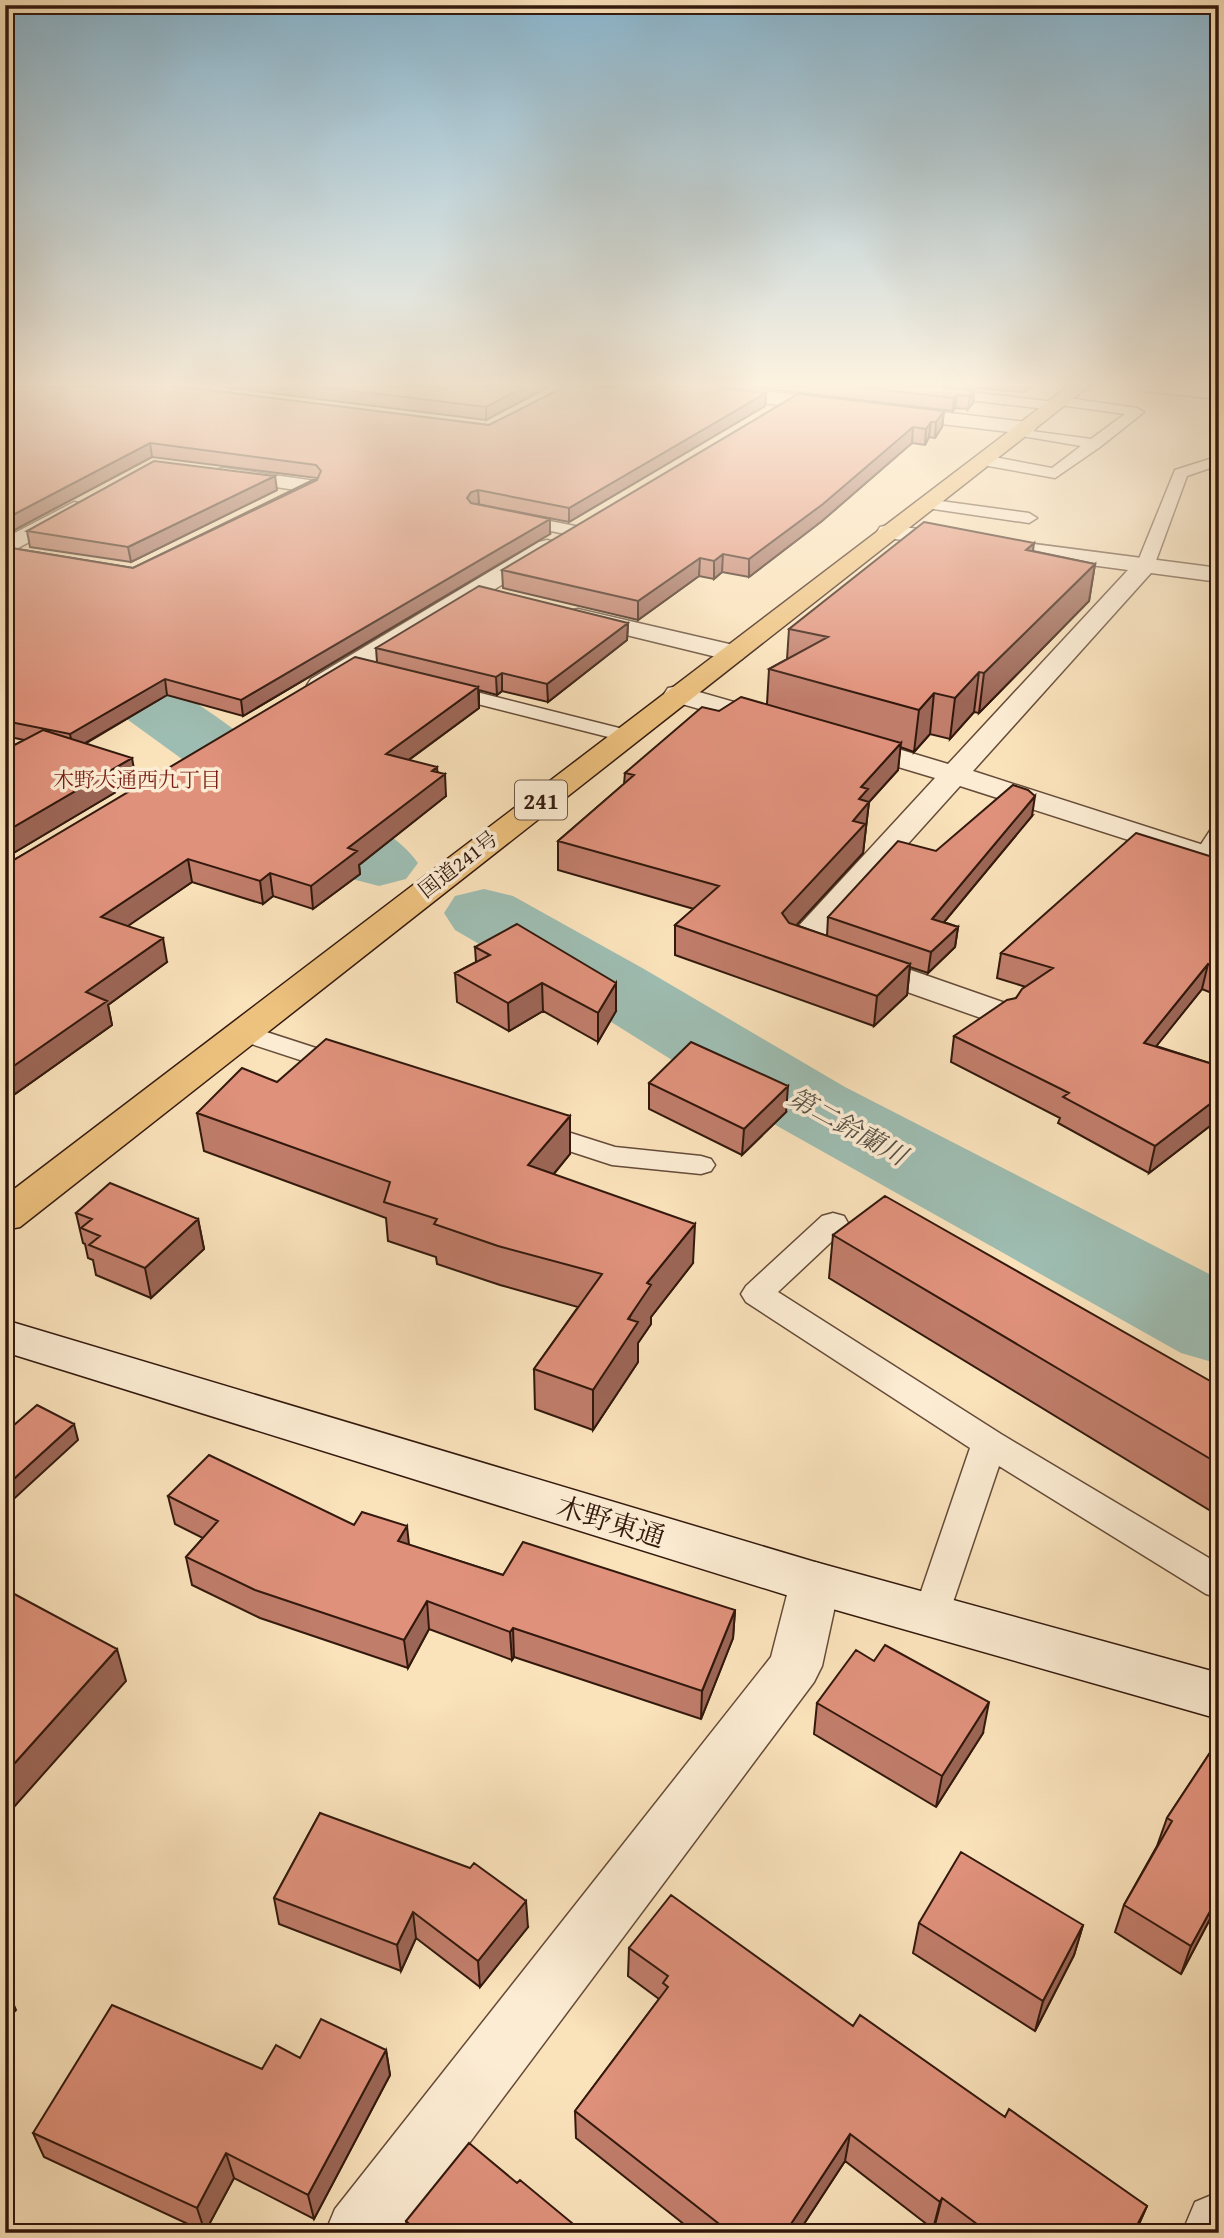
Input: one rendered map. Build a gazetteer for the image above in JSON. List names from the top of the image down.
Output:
{
  "streets": {
    "highway": ["241", "国道241号"],
    "street": ["木野東通"]
  },
  "districts": ["木野大通西九丁目"],
  "water": ["第二鈴蘭川"]
}
